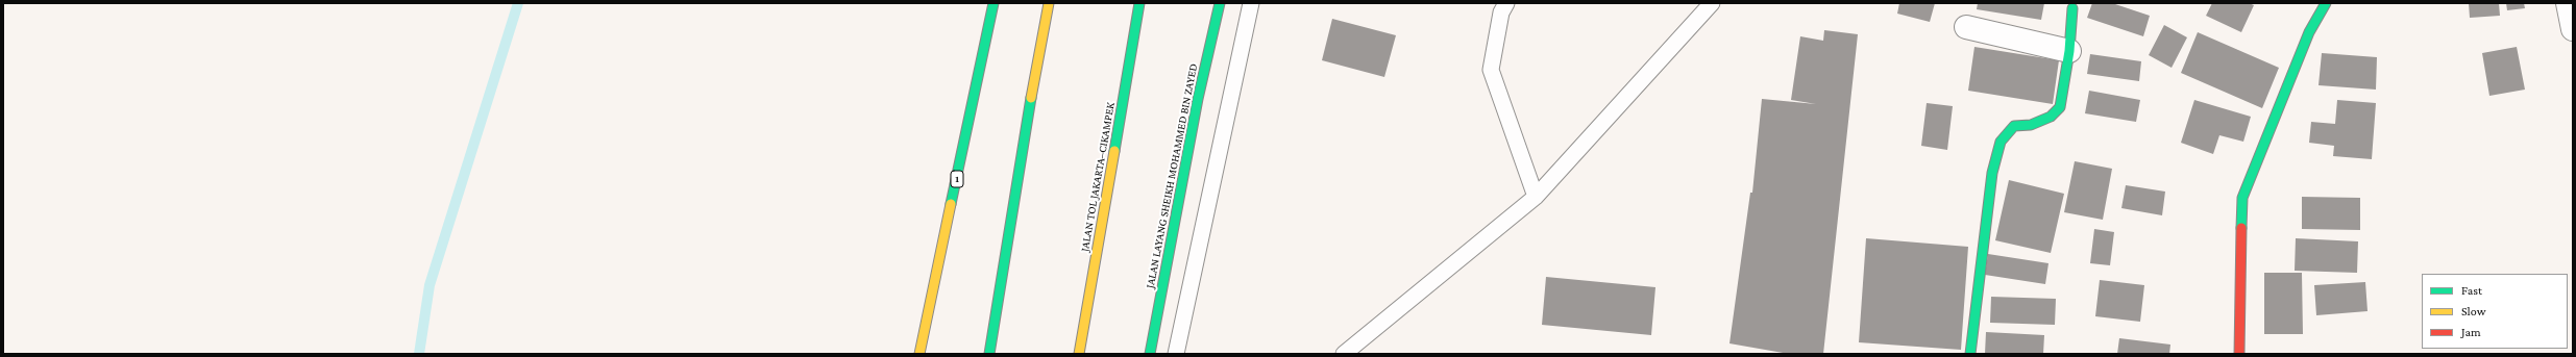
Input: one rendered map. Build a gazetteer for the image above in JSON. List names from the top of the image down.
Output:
{
  "streets": {
    "main road": ["JALAN LAYANG SHEIKH MOHAMMED BIN ZAYED", "JALAN TOL JAKARTA–CIKAMPEK", "1"]
  },
  "legend": ["Fast", "Slow", "Jam"]
}
